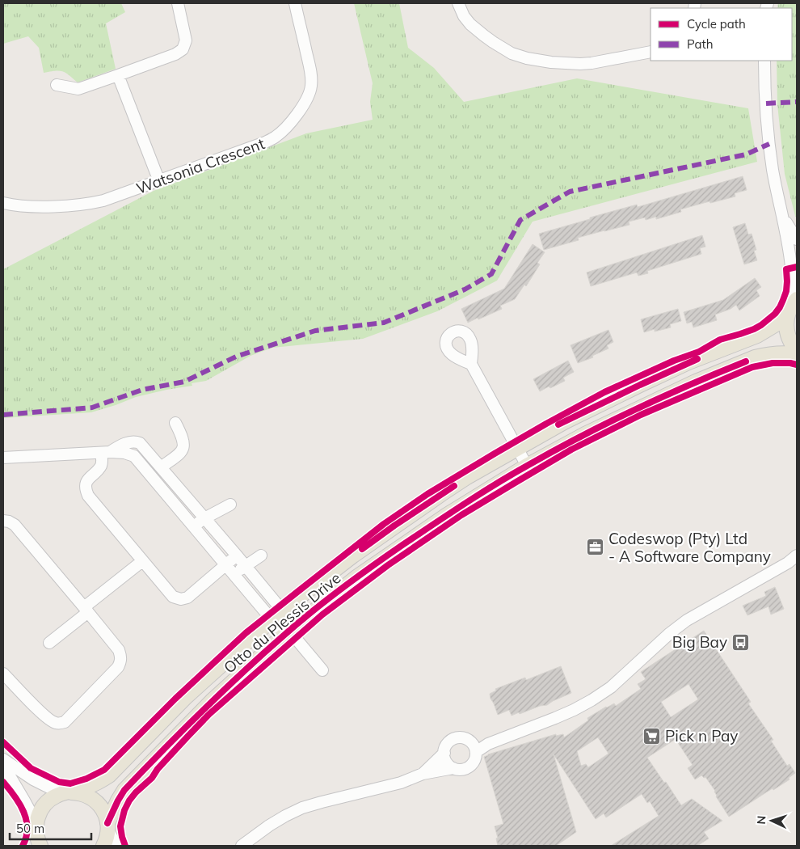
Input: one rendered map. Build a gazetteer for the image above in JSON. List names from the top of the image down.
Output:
{
  "streets": {
    "main road": ["Otto du Plessis Drive"],
    "street": ["Watsonia Crescent"]
  },
  "places": {
    "office": ["Codeswop (Pty) Ltd - A Software Company"],
    "bus stop": ["Big Bay"],
    "supermarket": ["Pick n Pay"]
  },
  "legend": ["Cycle path", "Path"],
  "scale_bar": "50 m",
  "north": "left"
}
